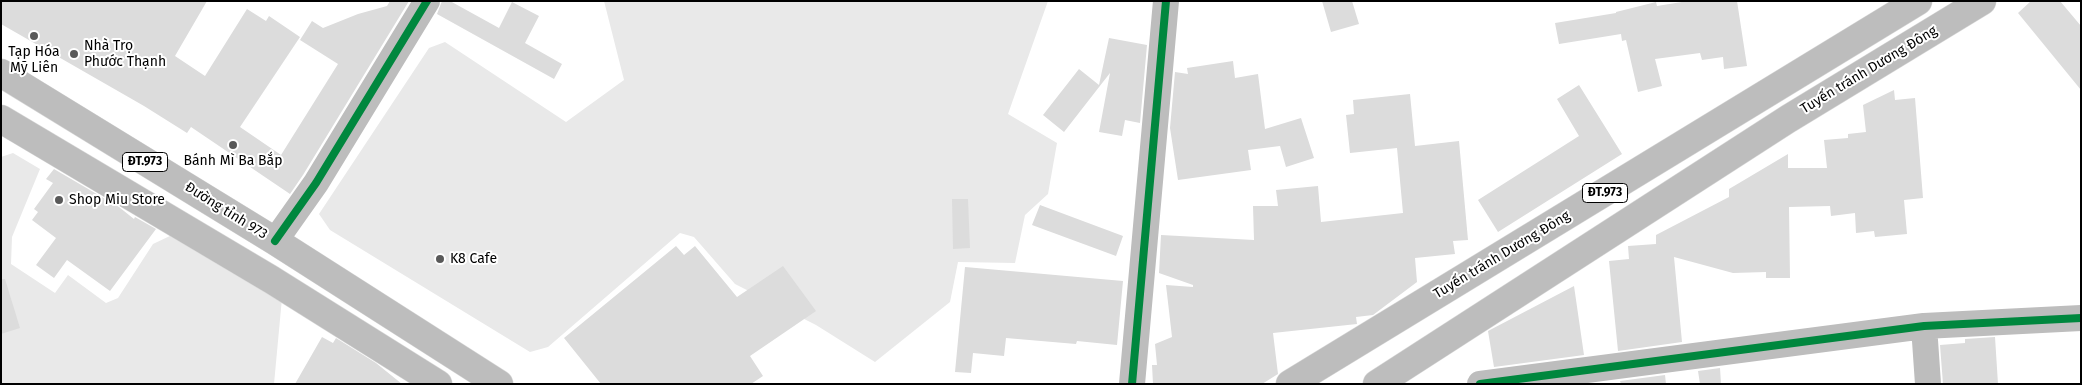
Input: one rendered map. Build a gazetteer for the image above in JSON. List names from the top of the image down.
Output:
{
  "streets": {
    "main road": ["Tuyến tránh Dương Đông", "ĐT.973", "Đường tỉnh 973"]
  },
  "places": [
    "Tạp Hóa Mỹ Liên",
    "Nhà Trọ Phước Thạnh",
    "Bánh Mì Ba Bắp",
    "Shop Miu Store",
    "K8 Cafe"
  ]
}
